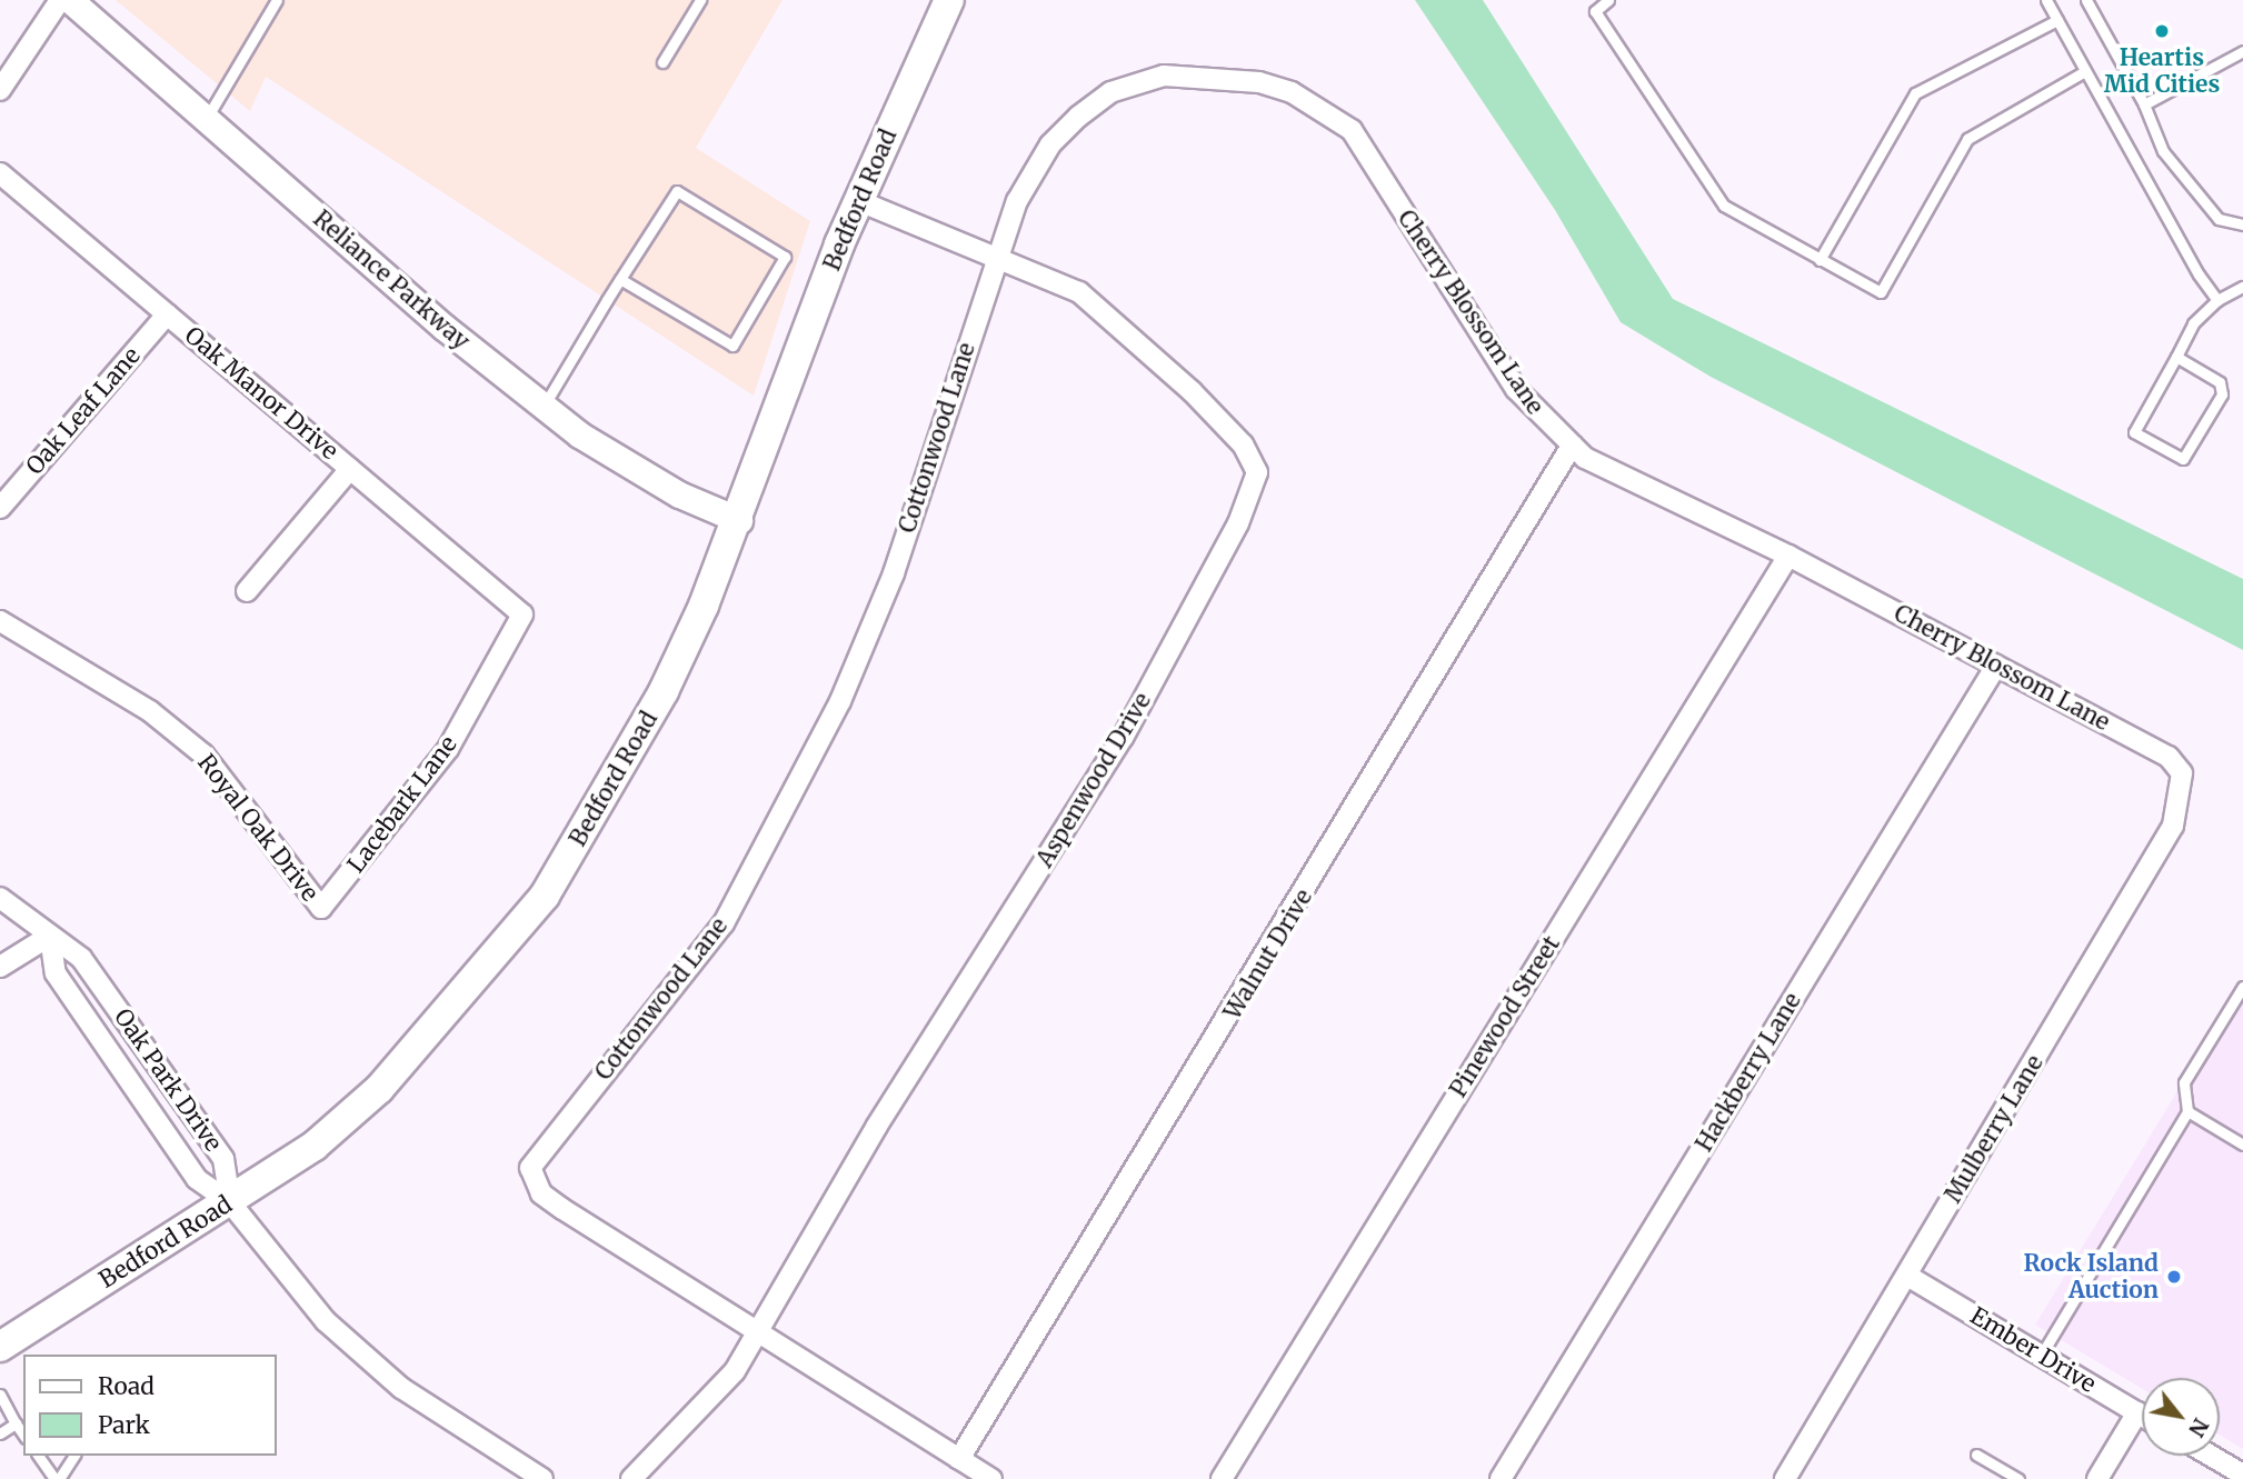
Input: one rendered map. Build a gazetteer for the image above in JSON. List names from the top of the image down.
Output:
{
  "streets": {
    "main road": ["Bedford Road"],
    "street": [
      "Reliance Parkway",
      "Cherry Blossom Lane",
      "Oak Manor Drive",
      "Oak Leaf Lane",
      "Cottonwood Lane",
      "Aspenwood Drive",
      "Lacebark Lane",
      "Royal Oak Drive",
      "Walnut Drive",
      "Pinewood Street",
      "Hackberry Lane",
      "Oak Park Drive",
      "Mulberry Lane",
      "Ember Drive"
    ]
  },
  "crossings": [
    ["Bedford Road", "Reliance Parkway"],
    ["Bedford Road", "Aspenwood Drive"],
    ["Bedford Road", "Oak Park Drive"],
    ["Cherry Blossom Lane", "Cottonwood Lane"],
    ["Cherry Blossom Lane", "Aspenwood Drive"],
    ["Cherry Blossom Lane", "Walnut Drive"],
    ["Cherry Blossom Lane", "Pinewood Street"],
    ["Cherry Blossom Lane", "Hackberry Lane"],
    ["Cherry Blossom Lane", "Mulberry Lane"],
    ["Oak Manor Drive", "Oak Leaf Lane"],
    ["Oak Manor Drive", "Lacebark Lane"],
    ["Cottonwood Lane", "Aspenwood Drive"],
    ["Cottonwood Lane", "Walnut Drive"],
    ["Lacebark Lane", "Royal Oak Drive"],
    ["Mulberry Lane", "Ember Drive"]
  ],
  "places": ["Heartis Mid Cities", "Rock Island Auction"],
  "legend": ["Road", "Park"],
  "north": "bottom right"
}
